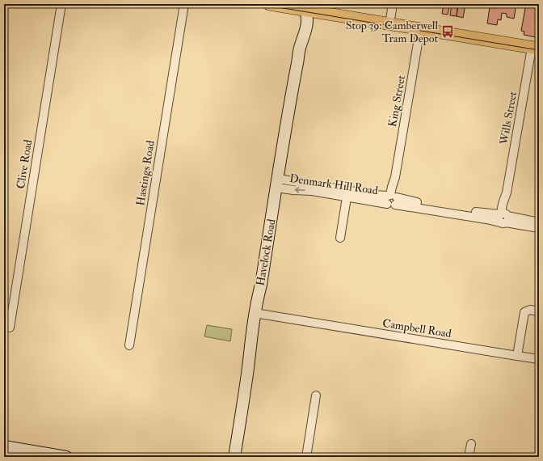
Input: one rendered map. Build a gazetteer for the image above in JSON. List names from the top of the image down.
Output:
{
  "streets": {
    "street": [
      "King Street",
      "Wills Street",
      "Clive Road",
      "Hastings Road",
      "Denmark Hill Road",
      "Havelock Road",
      "Campbell Road"
    ]
  },
  "crossings": [
    ["King Street", "Denmark Hill Road"],
    ["Wills Street", "Denmark Hill Road"],
    ["Denmark Hill Road", "Havelock Road"],
    ["Havelock Road", "Campbell Road"]
  ],
  "places": {
    "bus stop": ["Stop 39: Camberwell Tram Depot"]
  }
}
